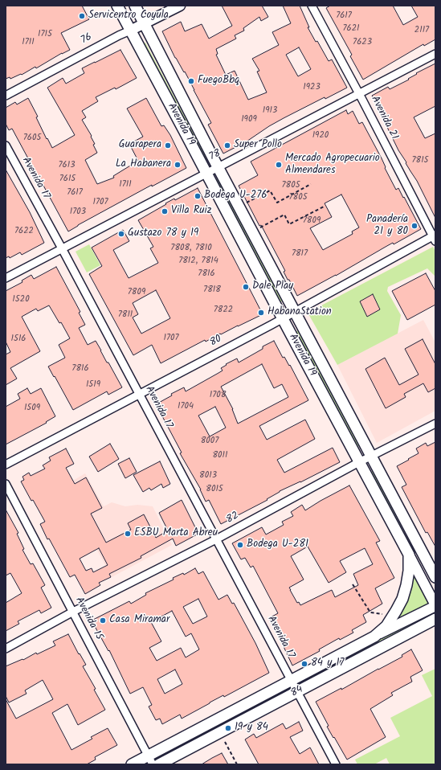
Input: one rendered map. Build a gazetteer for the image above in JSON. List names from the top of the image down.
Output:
{
  "streets": {
    "main road": ["Avenida 19", "84"],
    "street": [
      "76",
      "Avenida 21",
      "78",
      "Avenida 17",
      "80",
      "82",
      "Avenida 15"
    ]
  },
  "crossings": [
    ["76", "Avenida 19"],
    ["Avenida 21", "78"],
    ["Avenida 21", "80"],
    ["Avenida 19", "78"],
    ["Avenida 19", "80"],
    ["Avenida 19", "82"],
    ["Avenida 19", "84"],
    ["78", "Avenida 17"],
    ["Avenida 17", "80"],
    ["Avenida 17", "82"],
    ["Avenida 17", "84"],
    ["82", "Avenida 15"],
    ["Avenida 15", "84"]
  ],
  "places": [
    "Servicentro Coyula",
    "FuegoBbq",
    "Guarapera",
    "Super Pollo",
    "La Habanera",
    "Mercado Agropecuario Almendares",
    "Bodega U-276",
    "Villa Ruiz",
    "Panadería 21 y 80",
    "Gustazo 78 y 19",
    "Dale Play",
    "HabanaStation",
    "ESBU Marta Abreu",
    "Bodega U-281",
    "Casa Miramar",
    "84 y 17",
    "19 y 84"
  ],
  "house_numbers": [
    "7617",
    "7621",
    "2117",
    "1715",
    "1711",
    "7623",
    "1923",
    "1913",
    "1909",
    "1920",
    "7605",
    "7815",
    "7613",
    "7615",
    "1711",
    "7805",
    "7617",
    "7805",
    "1707",
    "1703",
    "7809",
    "7622",
    "7808, 7810",
    "7817",
    "7812, 7814",
    "7816",
    "7818",
    "7809",
    "1520",
    "7822",
    "7811",
    "1707",
    "1516",
    "7816",
    "1519",
    "1708",
    "1704",
    "1509",
    "8007",
    "8011",
    "8013",
    "8015"
  ]
}
